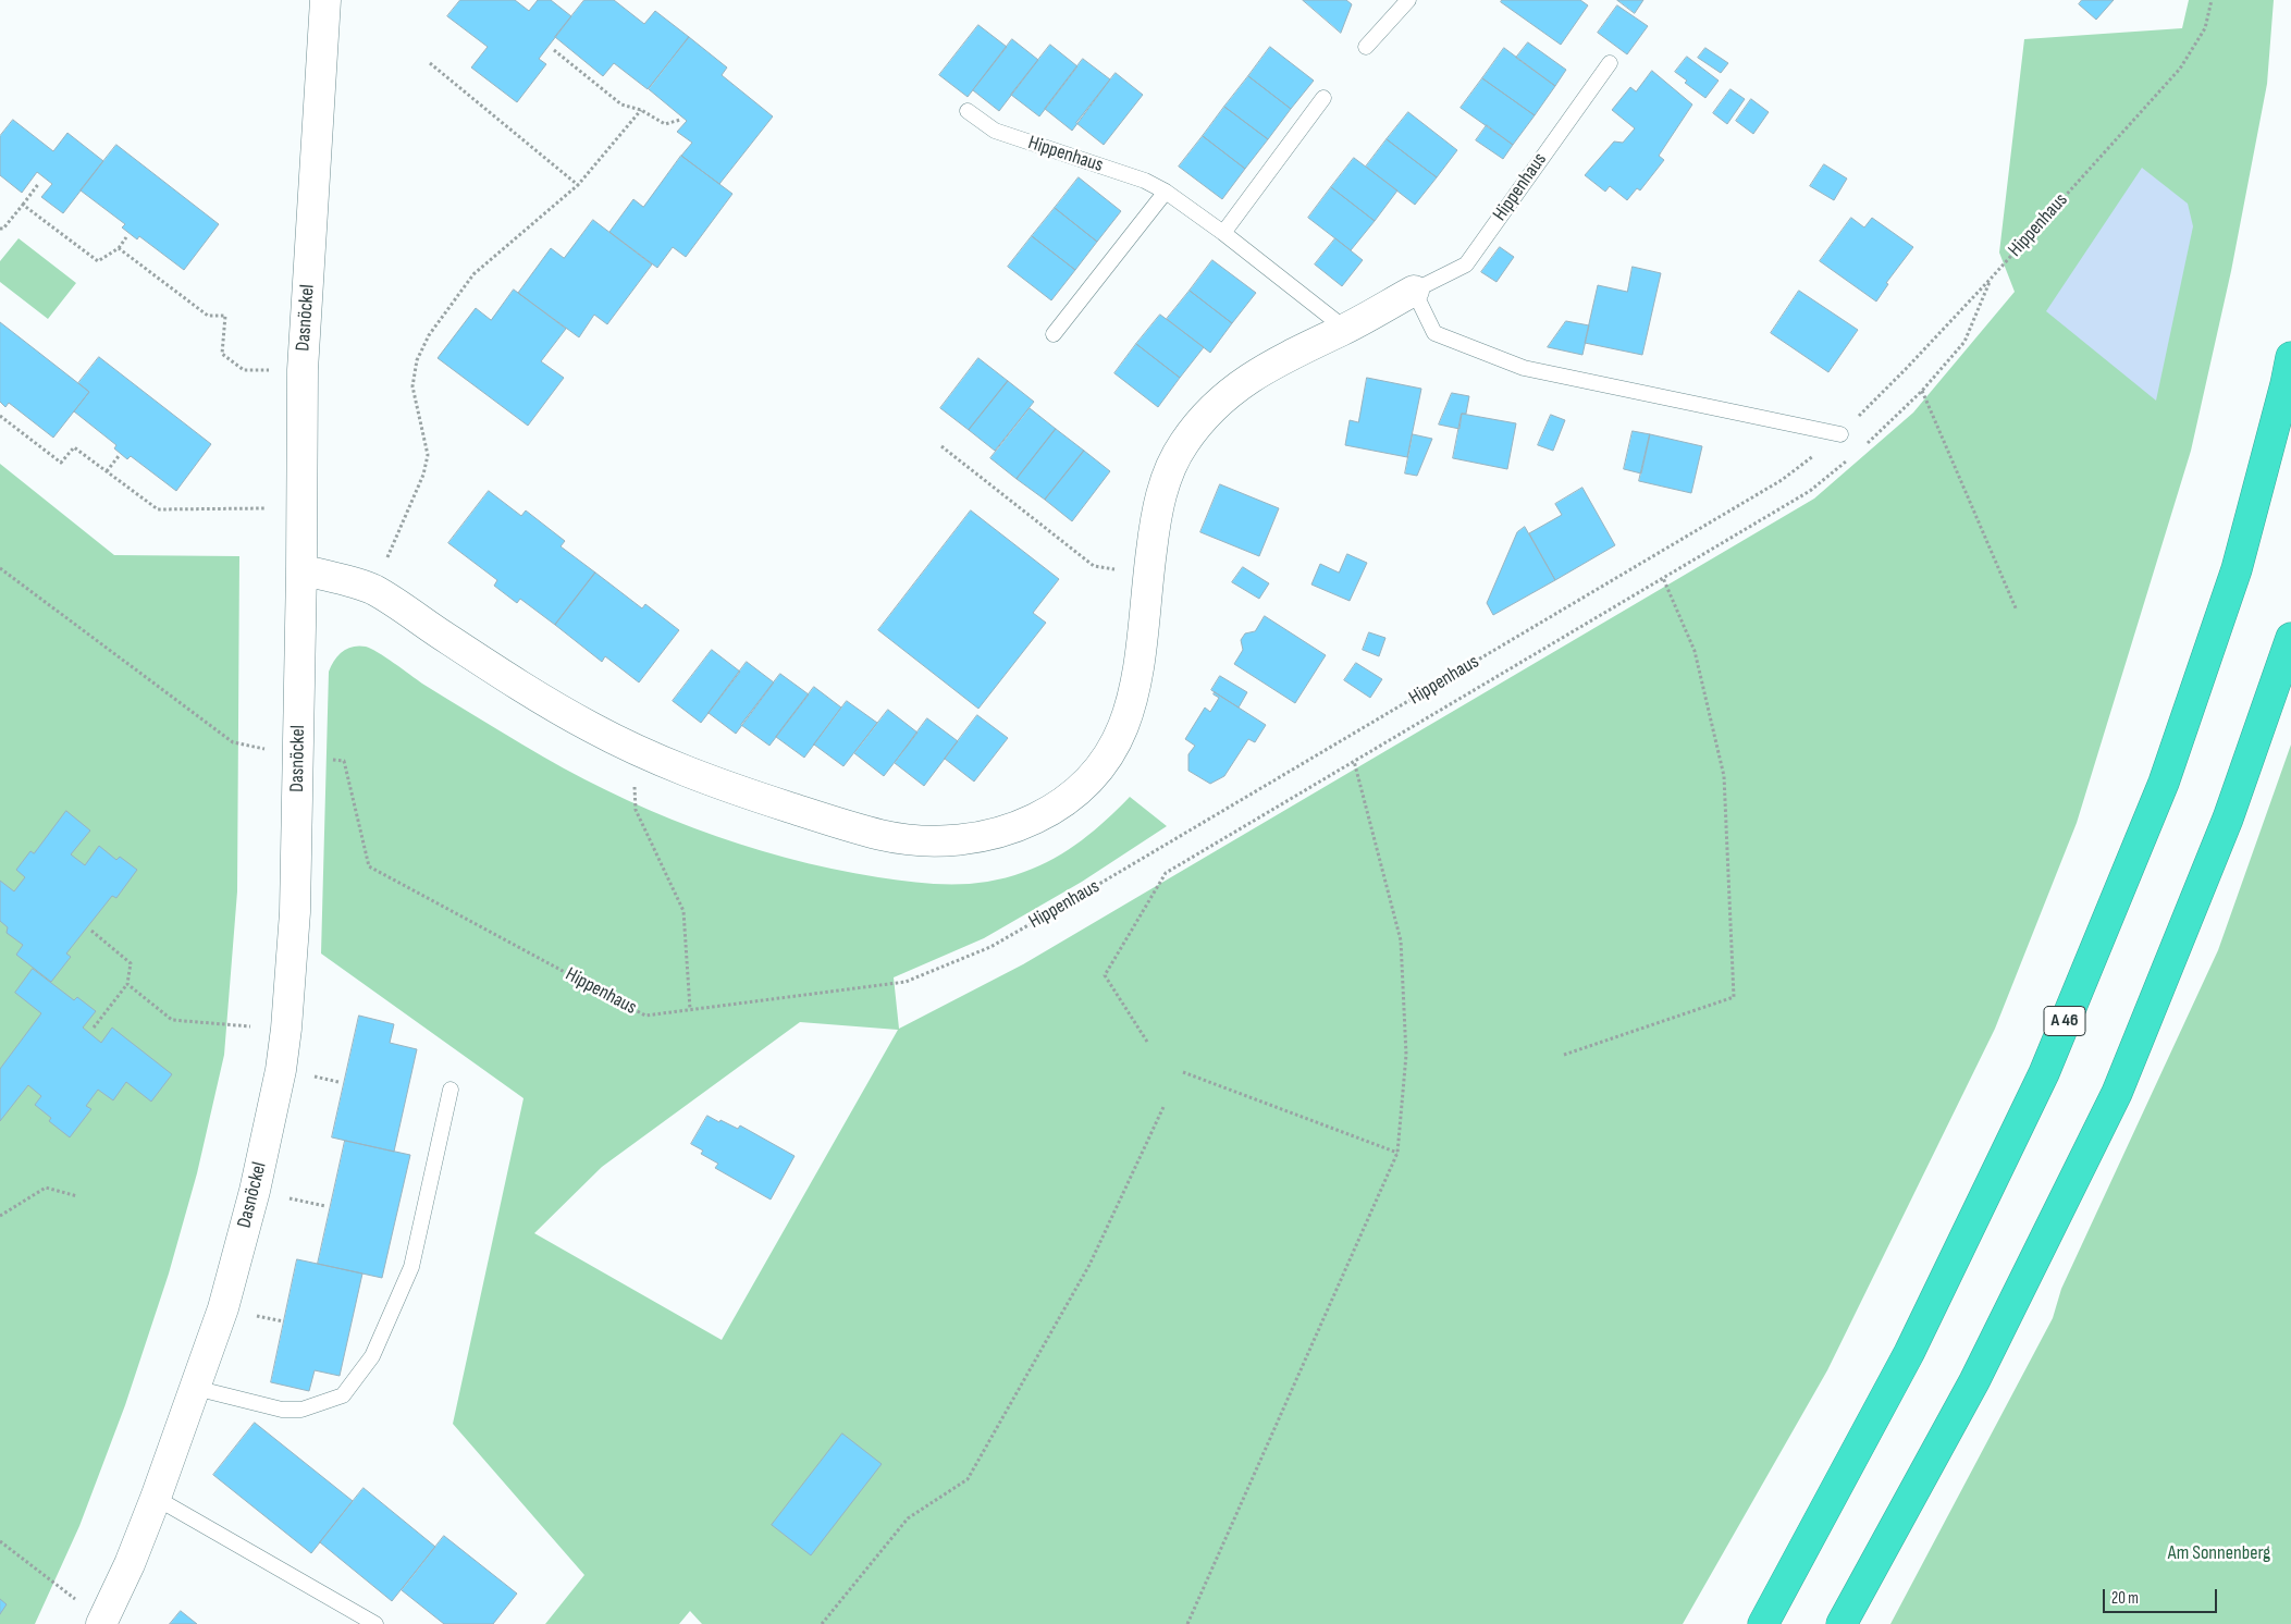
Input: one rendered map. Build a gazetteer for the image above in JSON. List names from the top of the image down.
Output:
{
  "streets": {
    "highway": ["A 46"],
    "street": ["Hippenhaus", "Dasnöckel"]
  },
  "crossings": [
    ["Hippenhaus", "Dasnöckel"]
  ],
  "parks": ["Am Sonnenberg"],
  "scale_bar": "20 m"
}
